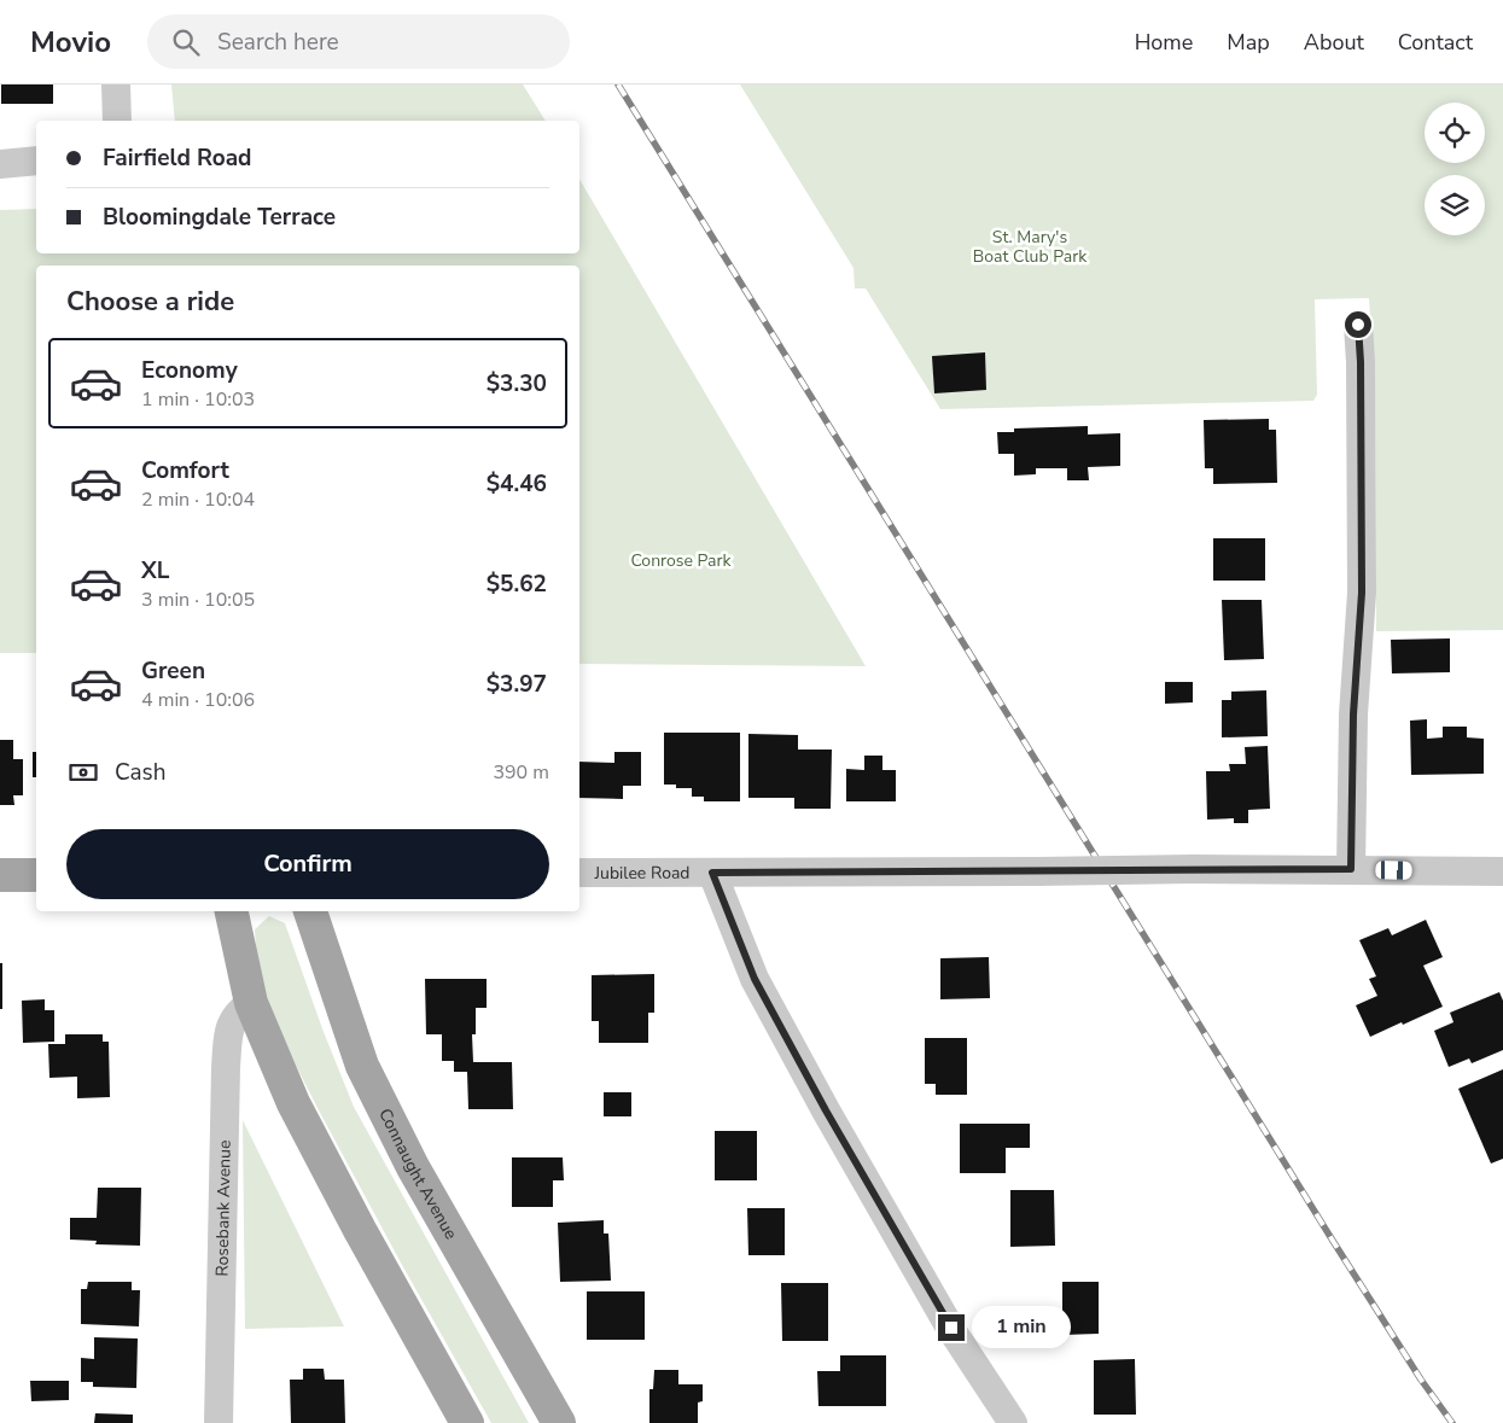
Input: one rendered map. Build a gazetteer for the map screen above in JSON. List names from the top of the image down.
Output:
{
  "streets": {
    "main road": ["Connaught Avenue"],
    "street": ["Jubilee Road", "Rosebank Avenue"]
  },
  "parks": ["St. Mary's Boat Club Park", "Conrose Park"],
  "page": {
    "header": "Movio",
    "search": "Search here",
    "nav": [
      "Home",
      "Map",
      "About",
      "Contact"
    ],
    "banner": ["Fairfield Road", "Bloomingdale Terrace"],
    "heading": "Choose a ride",
    "list": [
      {
        "name": "Economy",
        "note": "1 min · 10:03",
        "value": "$3.30"
      },
      {
        "name": "Comfort",
        "note": "2 min · 10:04",
        "value": "$4.46"
      },
      {
        "name": "XL",
        "note": "3 min · 10:05",
        "value": "$5.62"
      },
      {
        "name": "Green",
        "note": "4 min · 10:06",
        "value": "$3.97"
      }
    ],
    "pay": ["Cash", "390 m"],
    "buttons": "Confirm",
    "bubble": "1 min"
  }
}
